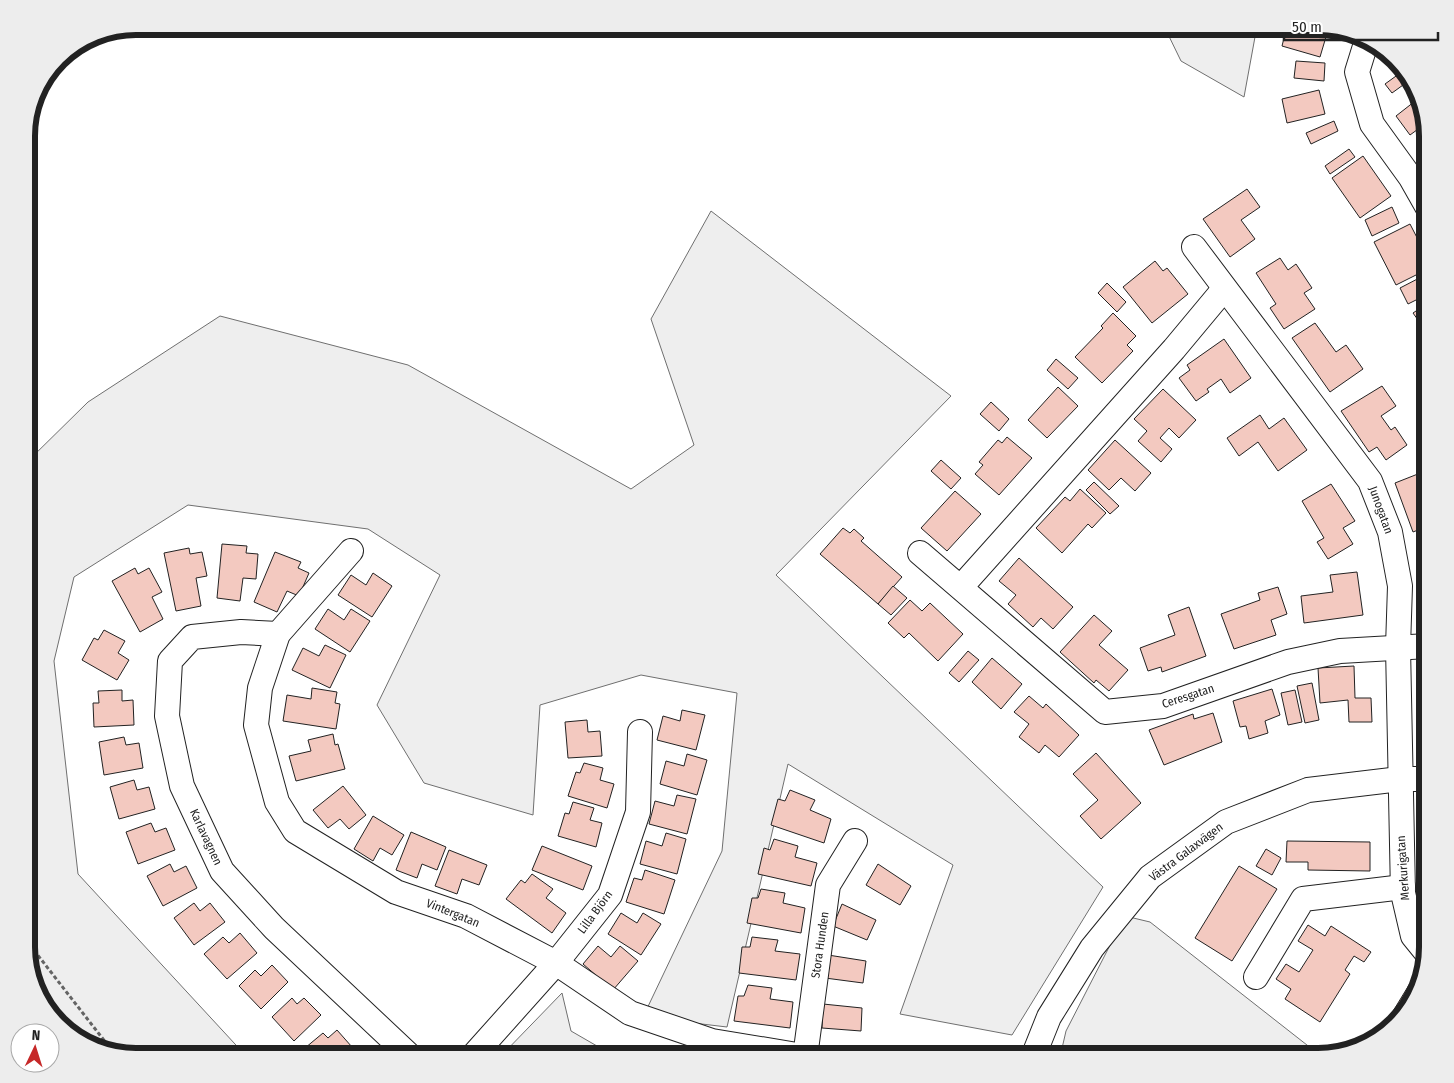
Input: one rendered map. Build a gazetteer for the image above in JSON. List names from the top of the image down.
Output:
{
  "streets": {
    "street": [
      "Junogatan",
      "Ceresgatan",
      "Karlavagnen",
      "Västra Galaxvägen",
      "Merkurigatan",
      "Lilla Björn",
      "Vintergatan",
      "Stora Hunden"
    ]
  },
  "crossings": [
    ["Junogatan", "Ceresgatan"],
    ["Junogatan", "Västra Galaxvägen"],
    ["Junogatan", "Merkurigatan"],
    ["Karlavagnen", "Vintergatan"],
    ["Västra Galaxvägen", "Merkurigatan"],
    ["Lilla Björn", "Vintergatan"]
  ],
  "scale_bar": "50 m",
  "north": "top"
}
